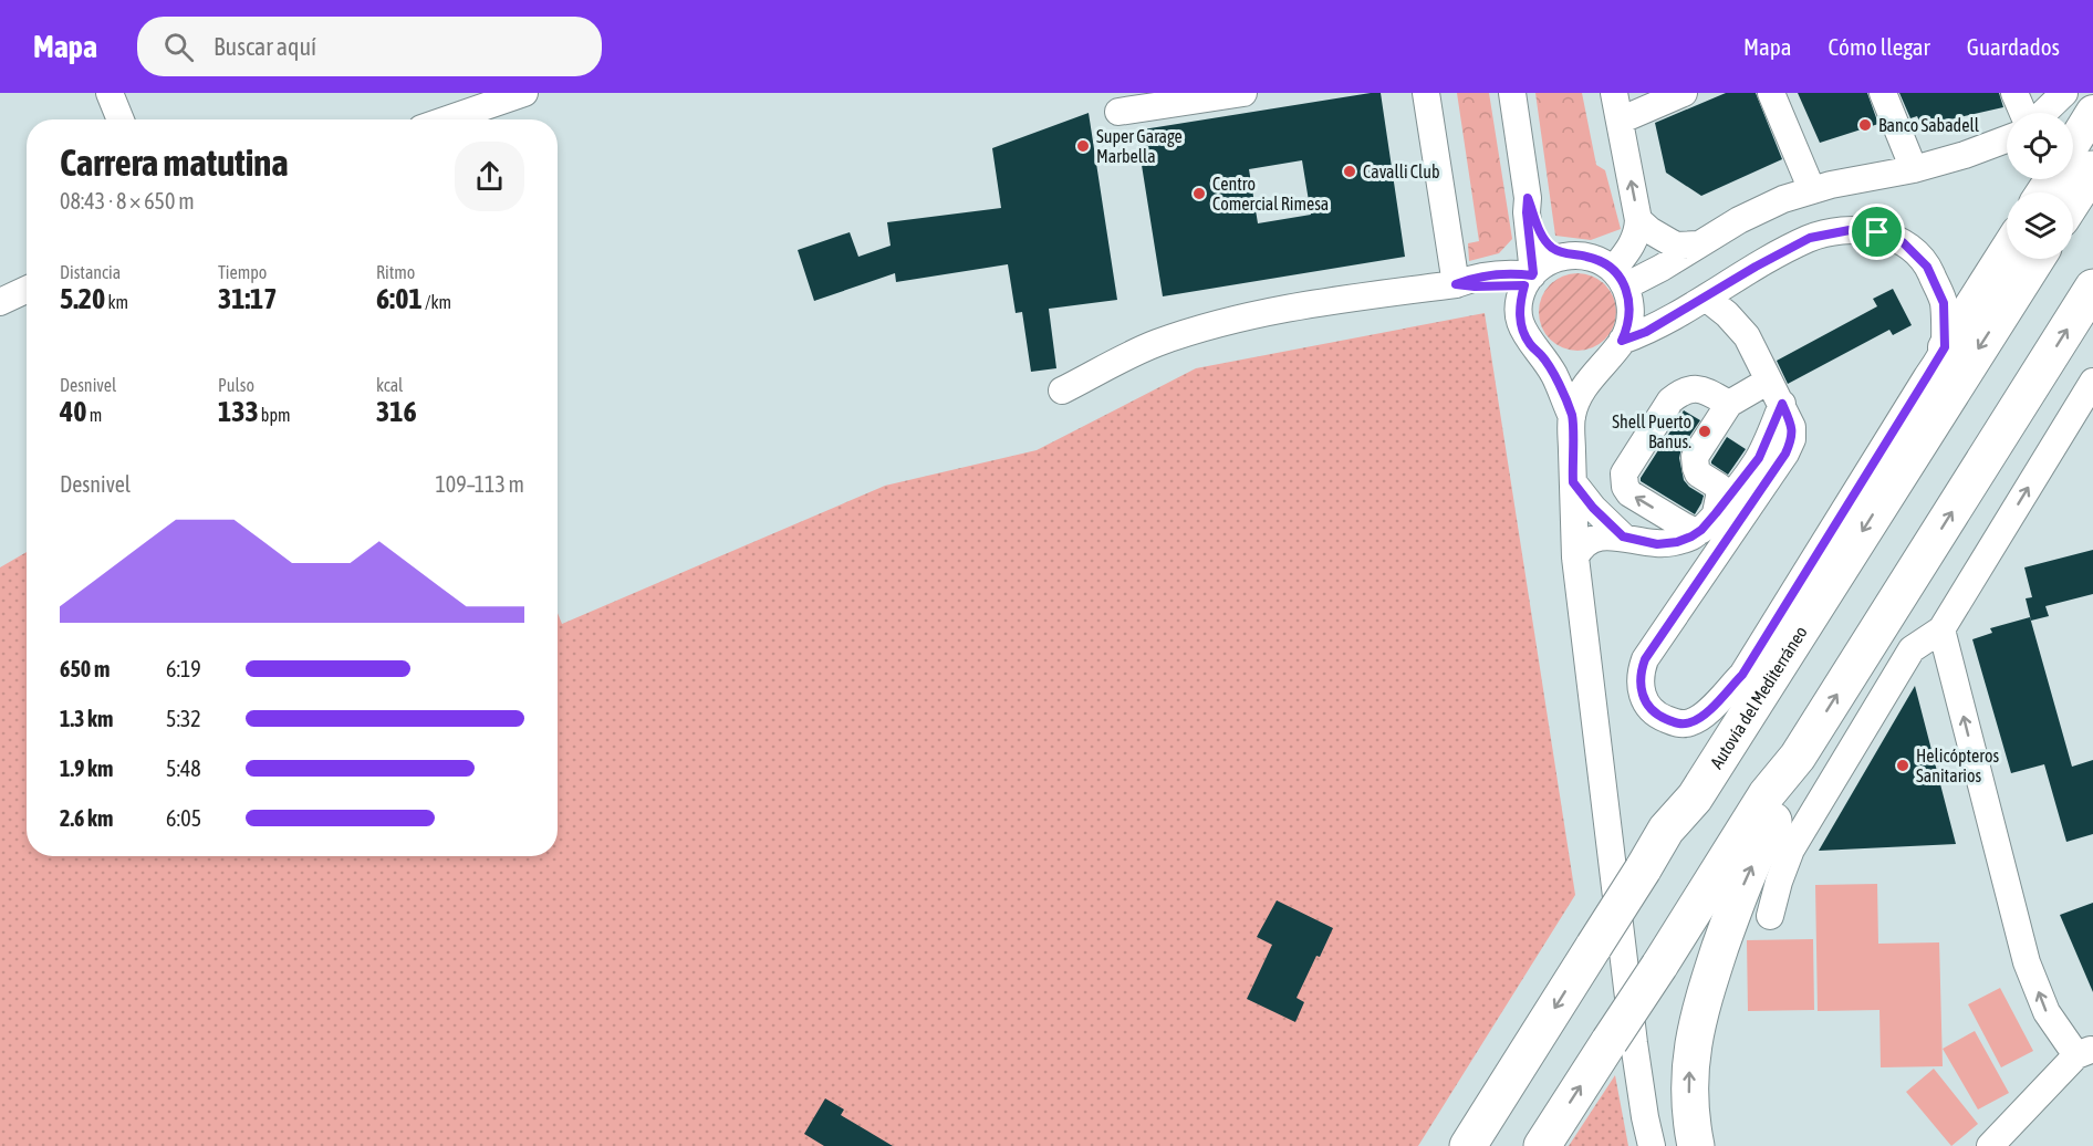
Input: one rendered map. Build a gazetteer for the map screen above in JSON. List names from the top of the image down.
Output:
{
  "streets": {
    "highway": ["Autovía del Mediterráneo"]
  },
  "places": [
    "Banco Sabadell",
    "Super Garage Marbella",
    "Cavalli Club",
    "Centro Comercial Rimesa",
    "Shell Puerto Banus.",
    "Helicópteros Sanitarios"
  ],
  "page": {
    "header": "Mapa",
    "search": "Buscar aquí",
    "nav": ["Mapa", "Cómo llegar", "Guardados"],
    "heading": ["Carrera matutina", "08:43 · 8 × 650 m"],
    "stats": [
      ["Distancia", "5.20 km"],
      ["Tiempo", "31:17"],
      ["Ritmo", "6:01 /km"],
      ["Desnivel", "40 m"],
      ["Pulso", "133 bpm"],
      ["kcal", "316"]
    ],
    "chart": ["Desnivel", "109–113 m"],
    "list": [
      {
        "name": "650 m",
        "note": "6:19"
      },
      {
        "name": "1.3 km",
        "note": "5:32"
      },
      {
        "name": "1.9 km",
        "note": "5:48"
      },
      {
        "name": "2.6 km",
        "note": "6:05"
      }
    ]
  }
}
